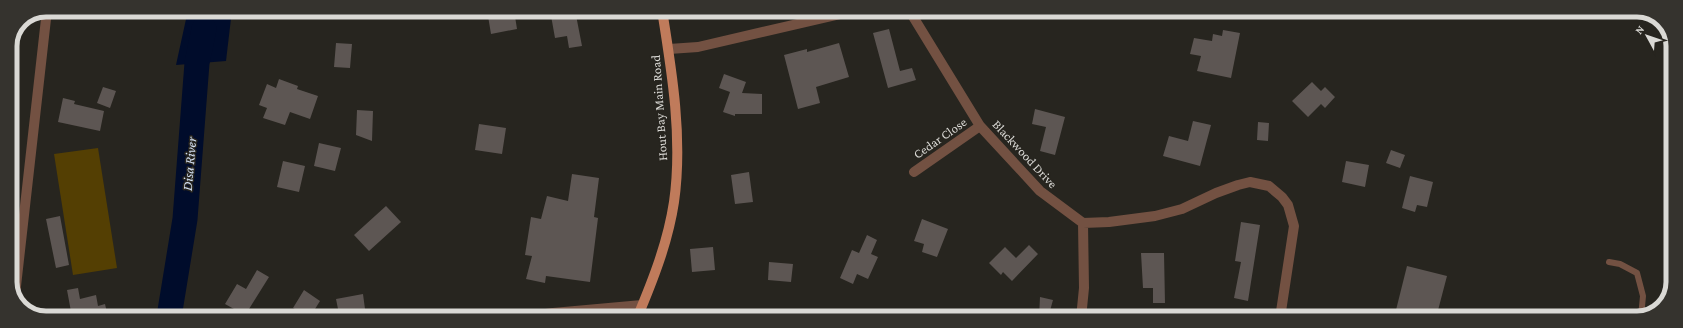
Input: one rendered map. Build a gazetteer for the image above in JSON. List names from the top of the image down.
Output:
{
  "streets": {
    "main road": ["Hout Bay Main Road"],
    "street": ["Cedar Close", "Blackwood Drive"]
  },
  "crossings": [
    ["Cedar Close", "Blackwood Drive"]
  ],
  "water": ["Disa River"],
  "north": "top left"
}
